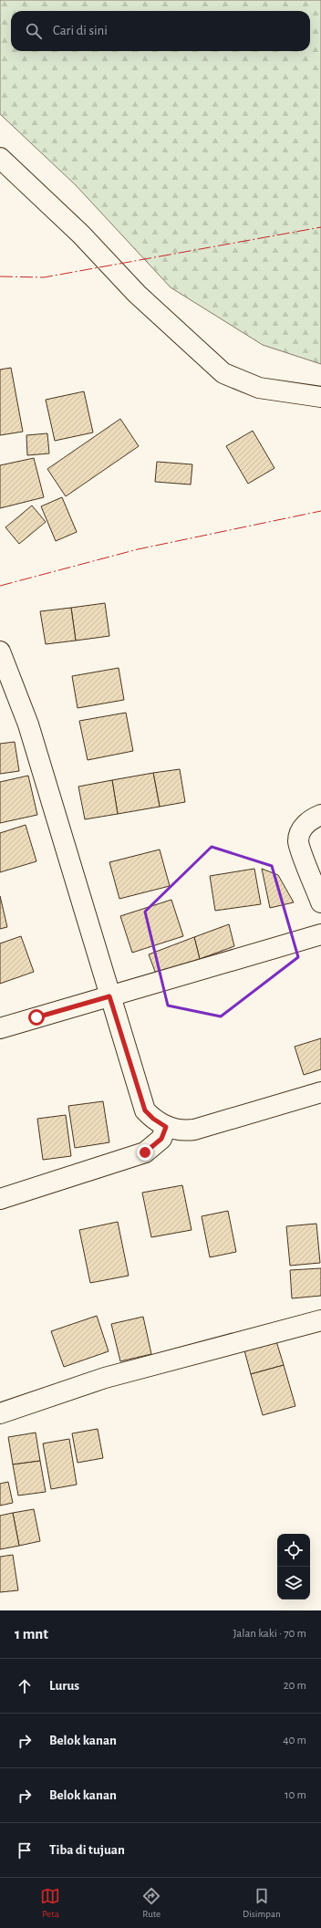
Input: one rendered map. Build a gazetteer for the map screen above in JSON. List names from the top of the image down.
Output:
{
  "page": {
    "search": "Cari di sini",
    "heading": ["1 mnt", "Jalan kaki · 70 m"],
    "list": [
      ["Lurus", "20 m"],
      ["Belok kanan", "40 m"],
      ["Belok kanan", "10 m"],
      "Tiba di tujuan"
    ],
    "nav": ["Peta", "Rute", "Disimpan"]
  }
}
